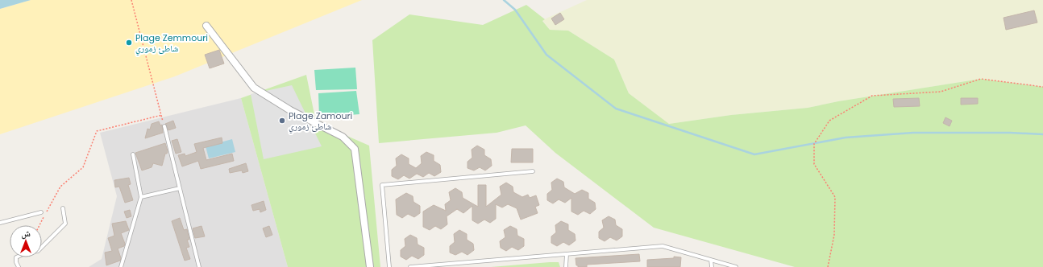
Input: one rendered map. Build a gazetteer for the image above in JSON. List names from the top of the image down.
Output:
{
  "places": ["Plage Zemmouri شاطئ زموري", "Plage Zamouri شاطئ زموري"],
  "north": "top"
}
